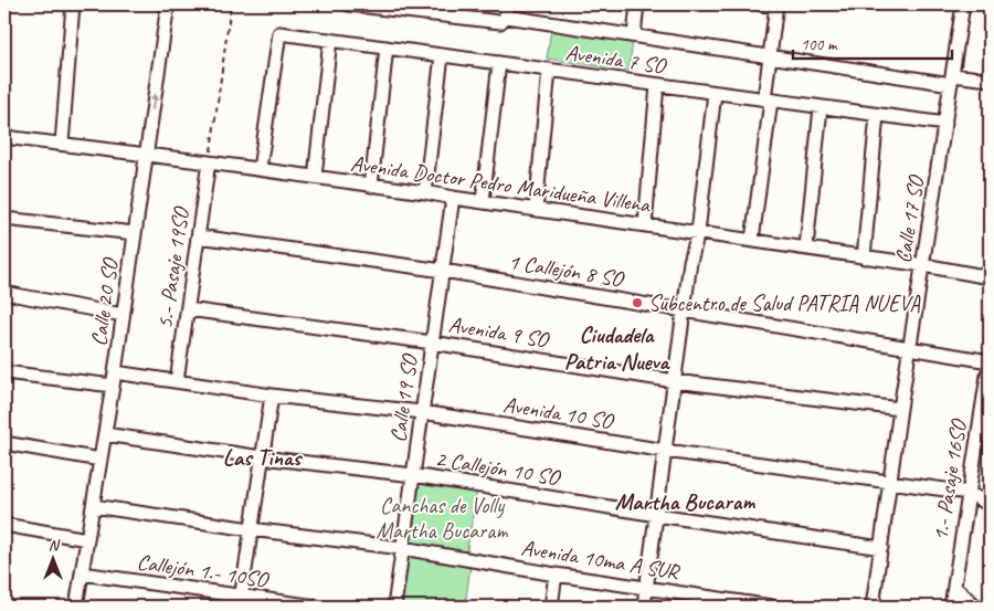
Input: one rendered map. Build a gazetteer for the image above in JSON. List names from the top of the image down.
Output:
{
  "streets": {
    "street": [
      "Avenida 7 SO",
      "Avenida Doctor Pedro Maridueña Villena",
      "Calle 17 SO",
      "5.- Pasaje 19SO",
      "1 Callejón 8 SO",
      "Calle 20 SO",
      "Avenida 9 SO",
      "Calle 19 SO",
      "Avenida 10 SO",
      "2 Callejón 10 SO",
      "1.- Pasaje 16SO",
      "Avenida 10ma A SUR",
      "Callejón 1.- 10SO"
    ]
  },
  "crossings": [
    ["Avenida 7 SO", "Avenida Doctor Pedro Maridueña Villena"],
    ["Avenida 7 SO", "Calle 17 SO"],
    ["Avenida Doctor Pedro Maridueña Villena", "Calle 17 SO"],
    ["Avenida Doctor Pedro Maridueña Villena", "5.- Pasaje 19SO"],
    ["Avenida Doctor Pedro Maridueña Villena", "Calle 20 SO"],
    ["Avenida Doctor Pedro Maridueña Villena", "Calle 19 SO"],
    ["Calle 17 SO", "1 Callejón 8 SO"],
    ["Calle 17 SO", "Avenida 9 SO"],
    ["Calle 17 SO", "Avenida 10 SO"],
    ["Calle 17 SO", "2 Callejón 10 SO"],
    ["5.- Pasaje 19SO", "1 Callejón 8 SO"],
    ["5.- Pasaje 19SO", "Avenida 9 SO"],
    ["5.- Pasaje 19SO", "Avenida 10 SO"],
    ["1 Callejón 8 SO", "Calle 19 SO"],
    ["1 Callejón 8 SO", "1.- Pasaje 16SO"],
    ["Calle 20 SO", "Avenida 10 SO"],
    ["Calle 20 SO", "2 Callejón 10 SO"],
    ["Calle 20 SO", "Avenida 10ma A SUR"],
    ["Calle 20 SO", "Callejón 1.- 10SO"],
    ["Avenida 9 SO", "Calle 19 SO"],
    ["Calle 19 SO", "Avenida 10 SO"],
    ["Calle 19 SO", "2 Callejón 10 SO"],
    ["Calle 19 SO", "Avenida 10ma A SUR"],
    ["Avenida 10 SO", "1.- Pasaje 16SO"]
  ],
  "districts": ["Ciudadela Patria Nueva", "Las Tinas", "Martha Bucaram"],
  "parks": ["Canchas de Volly Martha Bucaram"],
  "places": ["Subcentro de Salud PATRIA NUEVA"],
  "scale_bar": "100 m",
  "north": "top"
}
